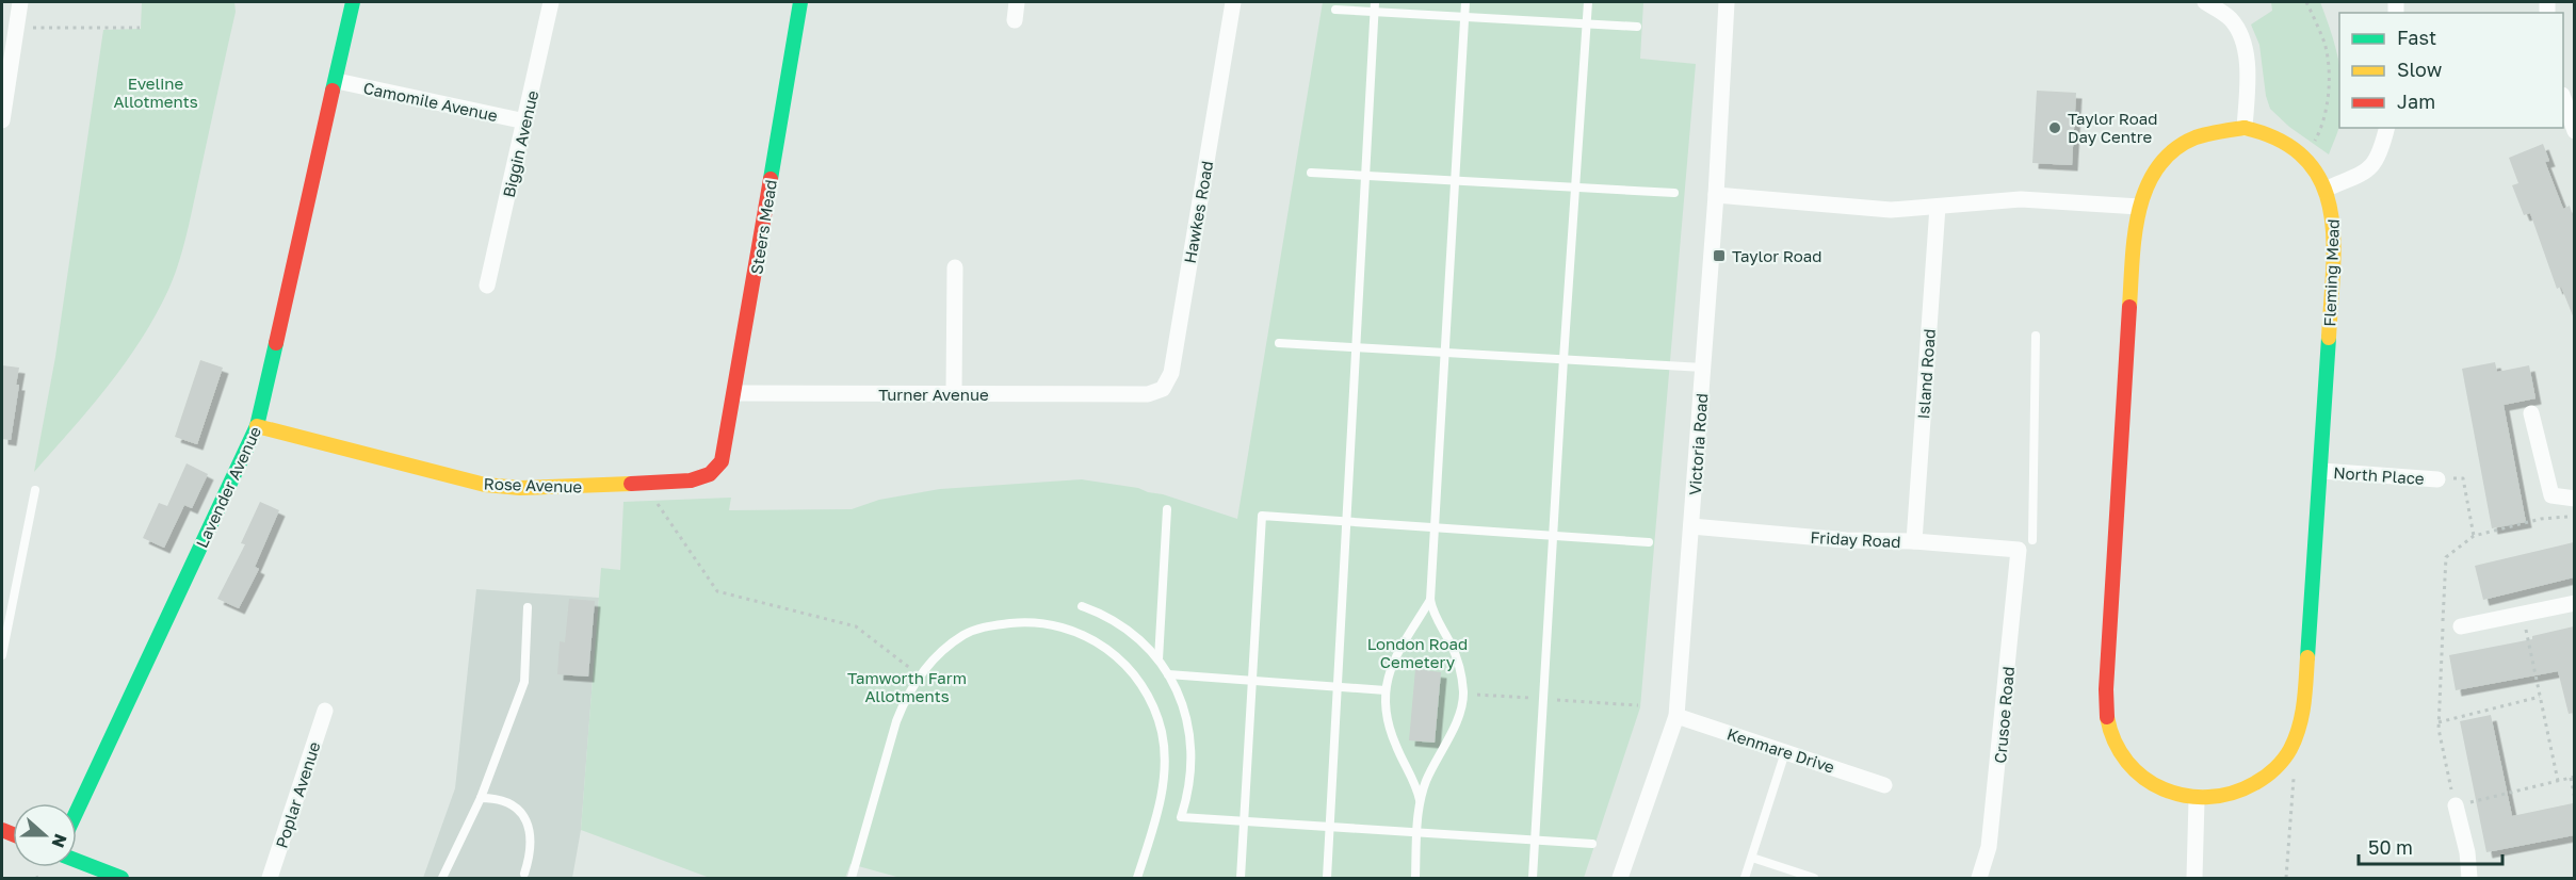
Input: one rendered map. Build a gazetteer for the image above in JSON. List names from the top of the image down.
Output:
{
  "streets": {
    "street": [
      "Camomile Avenue",
      "Biggin Avenue",
      "Hawkes Road",
      "Steers Mead",
      "Fleming Mead",
      "Island Road",
      "Turner Avenue",
      "Victoria Road",
      "North Place",
      "Rose Avenue",
      "Lavender Avenue",
      "Friday Road",
      "Crusoe Road",
      "Kenmare Drive",
      "Poplar Avenue"
    ]
  },
  "crossings": [
    ["Camomile Avenue", "Biggin Avenue"],
    ["Camomile Avenue", "Lavender Avenue"],
    ["Hawkes Road", "Turner Avenue"],
    ["Steers Mead", "Turner Avenue"],
    ["Steers Mead", "Rose Avenue"],
    ["Fleming Mead", "North Place"],
    ["Island Road", "Friday Road"],
    ["Victoria Road", "Friday Road"],
    ["Victoria Road", "Kenmare Drive"],
    ["Rose Avenue", "Lavender Avenue"],
    ["Friday Road", "Crusoe Road"]
  ],
  "parks": ["Eveline Allotments", "London Road Cemetery", "Tamworth Farm Allotments"],
  "places": {
    "other": ["Taylor Road Day Centre"],
    "transit": ["Taylor Road"]
  },
  "legend": ["Fast", "Slow", "Jam"],
  "scale_bar": "50 m",
  "north": "right"
}
